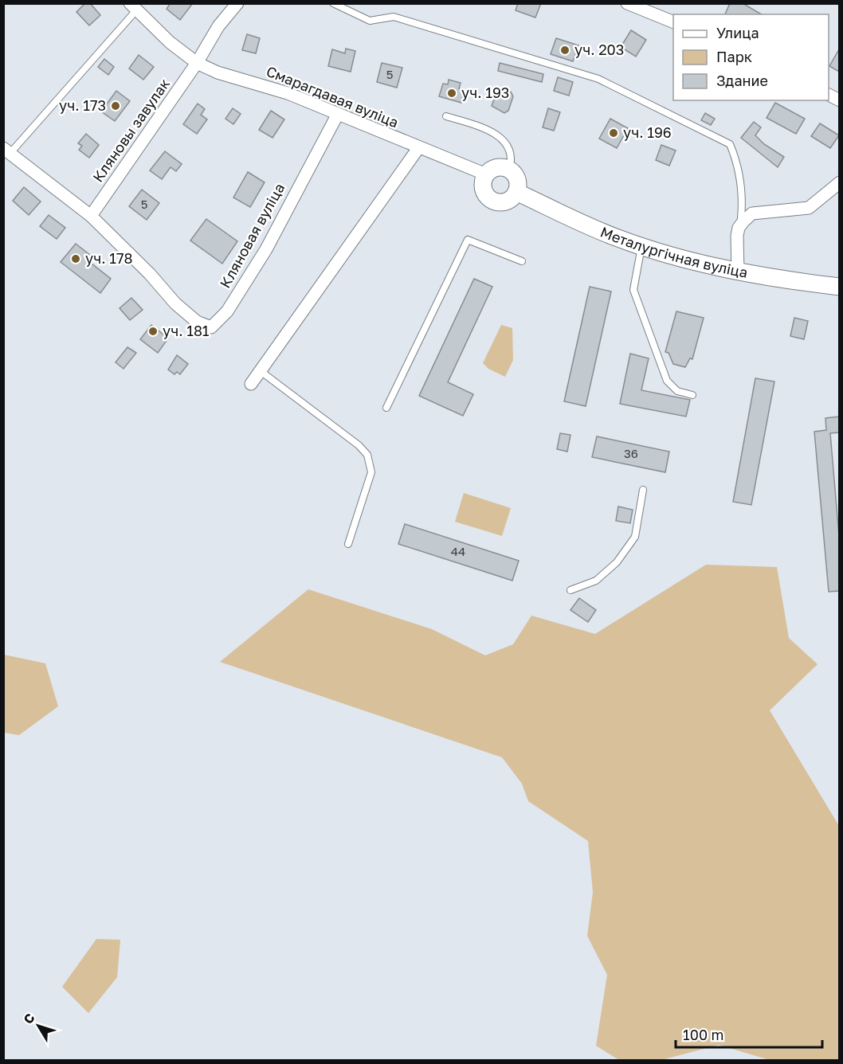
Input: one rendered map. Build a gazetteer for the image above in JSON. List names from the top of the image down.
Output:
{
  "streets": {
    "street": [
      "Смарагдавая вуліца",
      "Кляновы завулак",
      "Кляновая вуліца",
      "Металургічная вуліца"
    ]
  },
  "crossings": [
    ["Смарагдавая вуліца", "Кляновы завулак"],
    ["Смарагдавая вуліца", "Кляновая вуліца"],
    ["Смарагдавая вуліца", "Металургічная вуліца"],
    ["Кляновы завулак", "Кляновая вуліца"]
  ],
  "places": [
    "уч. 203",
    "уч. 193",
    "уч. 173",
    "уч. 196",
    "уч. 178",
    "уч. 181"
  ],
  "house_numbers": [
    "5",
    "5",
    "36",
    "44"
  ],
  "legend": ["Улица", "Парк", "Здание"],
  "scale_bar": "100 m",
  "north": "top left"
}
